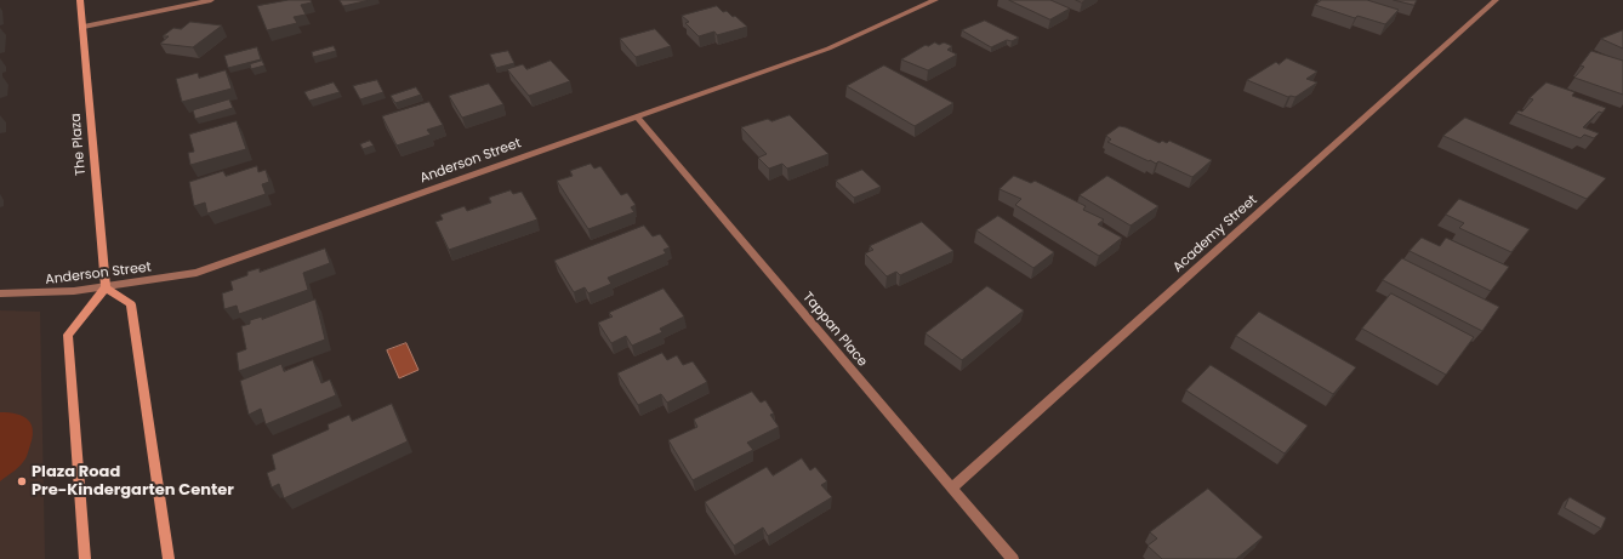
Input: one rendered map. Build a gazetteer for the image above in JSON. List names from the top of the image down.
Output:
{
  "streets": {
    "main road": ["The Plaza"],
    "street": ["Anderson Street", "Academy Street", "Tappan Place"]
  },
  "crossings": [
    ["The Plaza", "Anderson Street"],
    ["Anderson Street", "Tappan Place"],
    ["Academy Street", "Tappan Place"]
  ],
  "places": ["Plaza Road Pre-Kindergarten Center"]
}
